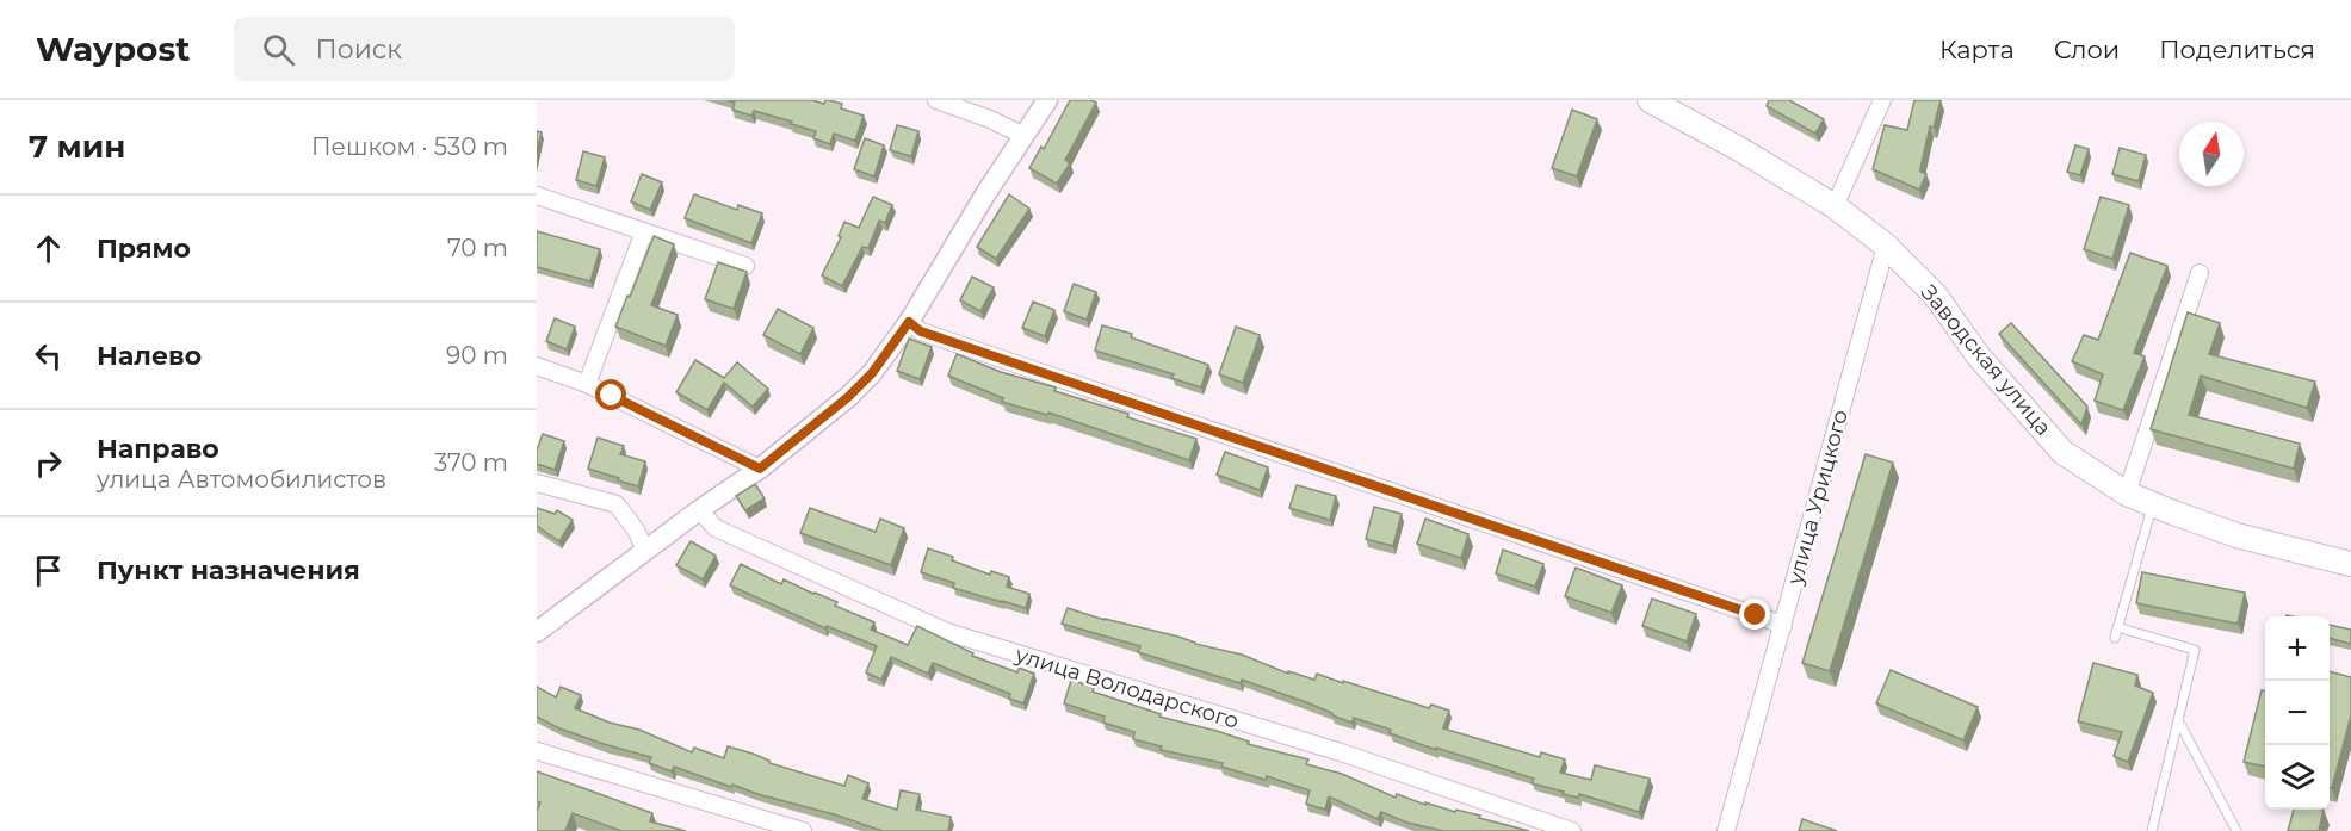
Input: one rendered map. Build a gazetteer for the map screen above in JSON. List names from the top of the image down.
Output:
{
  "streets": {
    "main road": ["Заводская улица"],
    "street": ["улица Урицкого", "улица Володарского"]
  },
  "crossings": [
    ["Заводская улица", "улица Урицкого"]
  ],
  "north": "top",
  "page": {
    "header": "Waypost",
    "search": "Поиск",
    "nav": ["Карта", "Слои", "Поделиться"],
    "heading": ["7 мин", "Пешком · 530 m"],
    "list": [
      ["Прямо", "70 m"],
      ["Налево", "90 m"],
      ["Направо", "улица Автомобилистов", "370 m"],
      "Пункт назначения"
    ],
    "map_buttons": ["+", "−"]
  }
}
